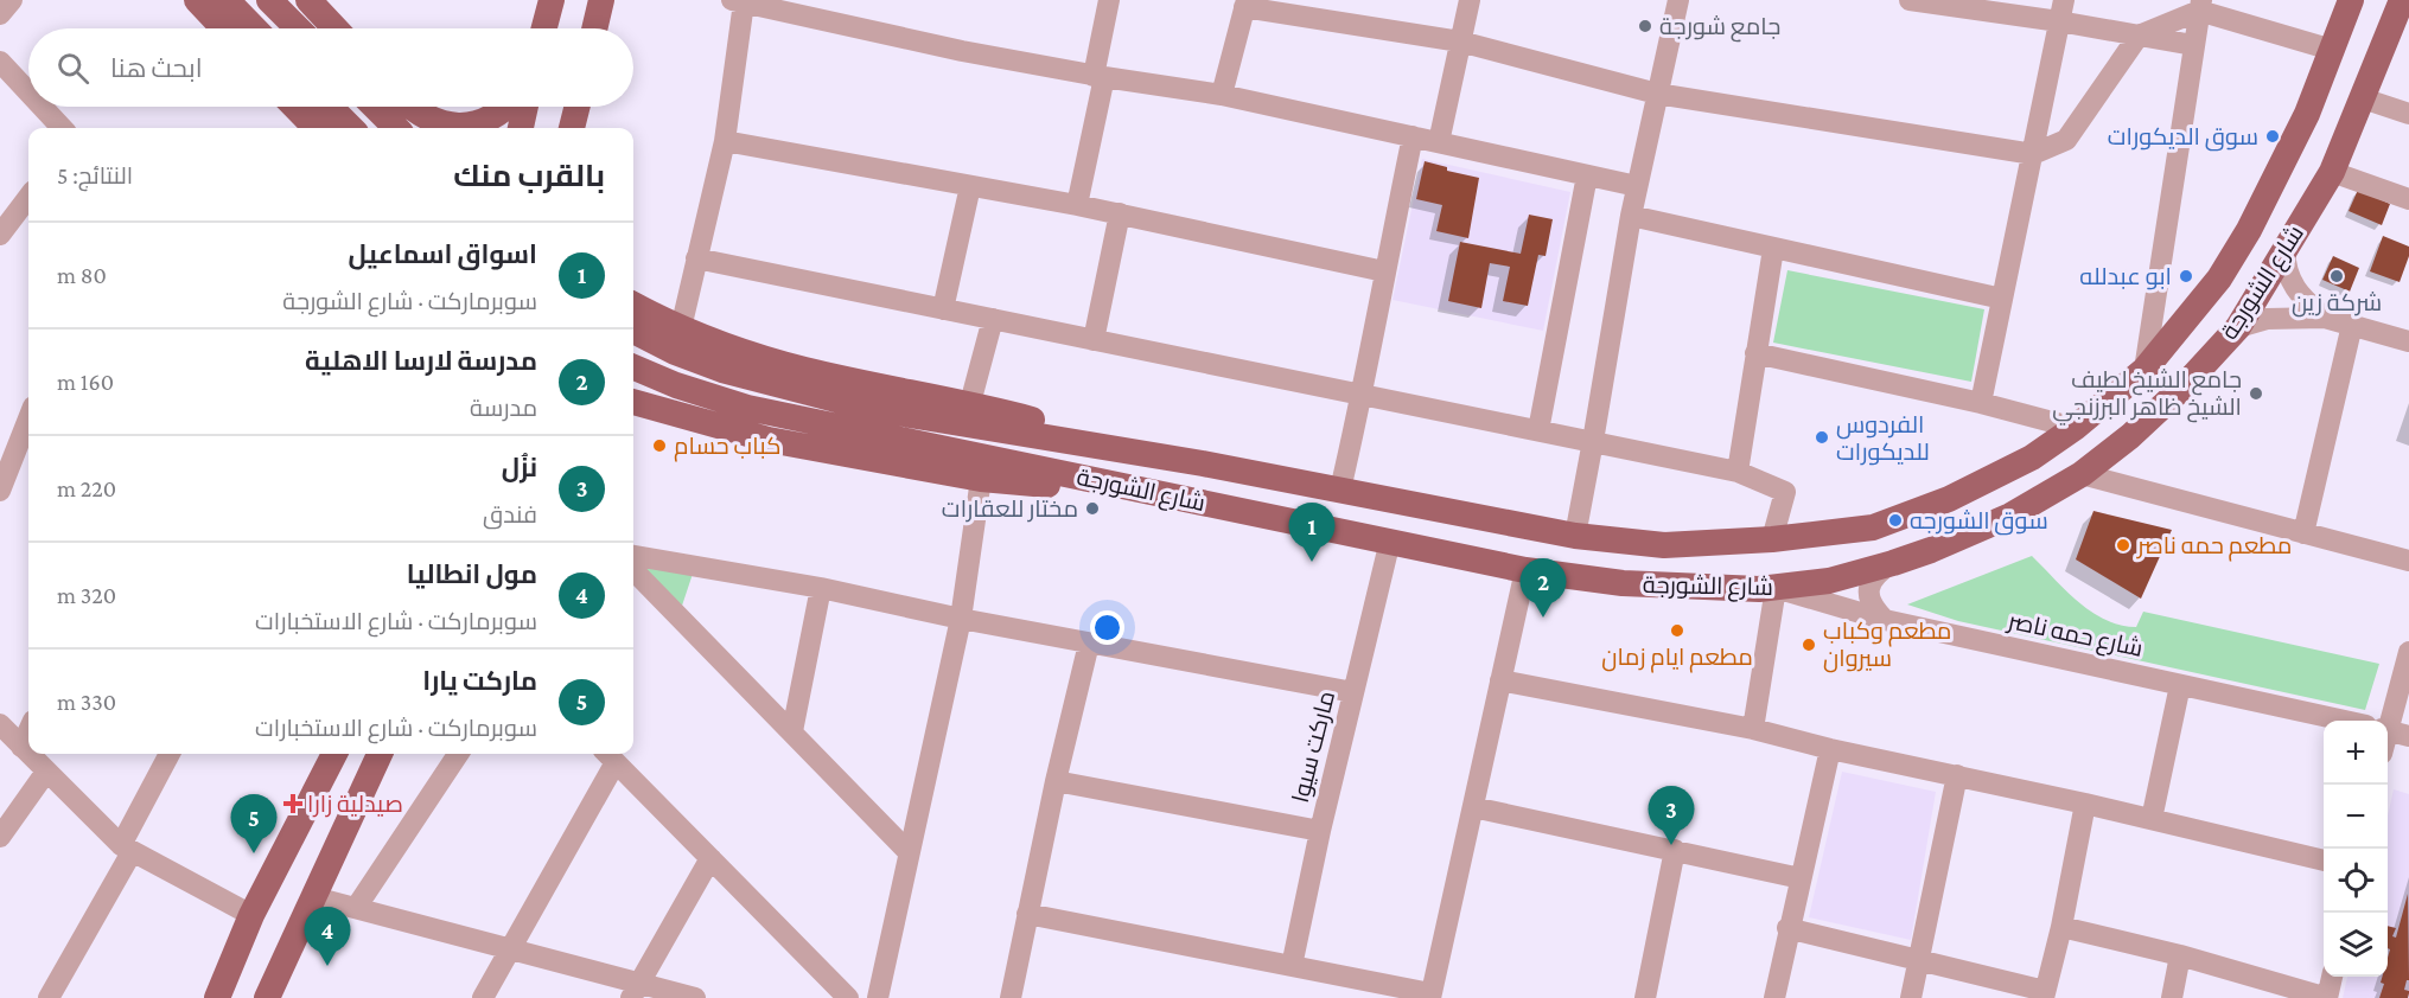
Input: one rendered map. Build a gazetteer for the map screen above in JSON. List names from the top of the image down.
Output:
{
  "streets": {
    "main road": ["شارع الشورجة"],
    "street": ["شارع حمه ناصر", "مارکت سیوا"]
  },
  "crossings": [
    ["شارع الشورجة", "شارع حمه ناصر"],
    ["شارع الشورجة", "مارکت سیوا"]
  ],
  "places": {
    "other": [
      "جامع شورجة",
      "سوق الديكورات",
      "ابو عبدلله",
      "شركة زين",
      "جامع الشيخ لطيف الشيخ ظاهر البرزنجي",
      "الفردوس للديكورات",
      "كباب حسام",
      "مختار للعقارات",
      "سوق الشورجه",
      "مطعم حمه ناصر",
      "مطعم ايام زمان",
      "مطعم وكباب سيروان"
    ],
    "health": ["صيدلية زارا"]
  },
  "page": {
    "search": "ابحث هنا",
    "heading": ["بالقرب منك", "النتائج: 5"],
    "list": [
      {
        "mark": "1",
        "name": "اسواق اسماعيل",
        "note": "سوبرماركت · شارع الشورجة",
        "value": "80 m"
      },
      {
        "mark": "2",
        "name": "مدرسة لارسا الاهلية",
        "note": "مدرسة",
        "value": "160 m"
      },
      {
        "mark": "3",
        "name": "نزُل",
        "note": "فندق",
        "value": "220 m"
      },
      {
        "mark": "4",
        "name": "مول انطاليا",
        "note": "سوبرماركت · شارع الاستخبارات",
        "value": "320 m"
      },
      {
        "mark": "5",
        "name": "ماركت يارا",
        "note": "سوبرماركت · شارع الاستخبارات",
        "value": "330 m"
      }
    ],
    "pins": [
      "1",
      "2",
      "3",
      "5",
      "4"
    ],
    "map_buttons": ["+", "−"]
  }
}
